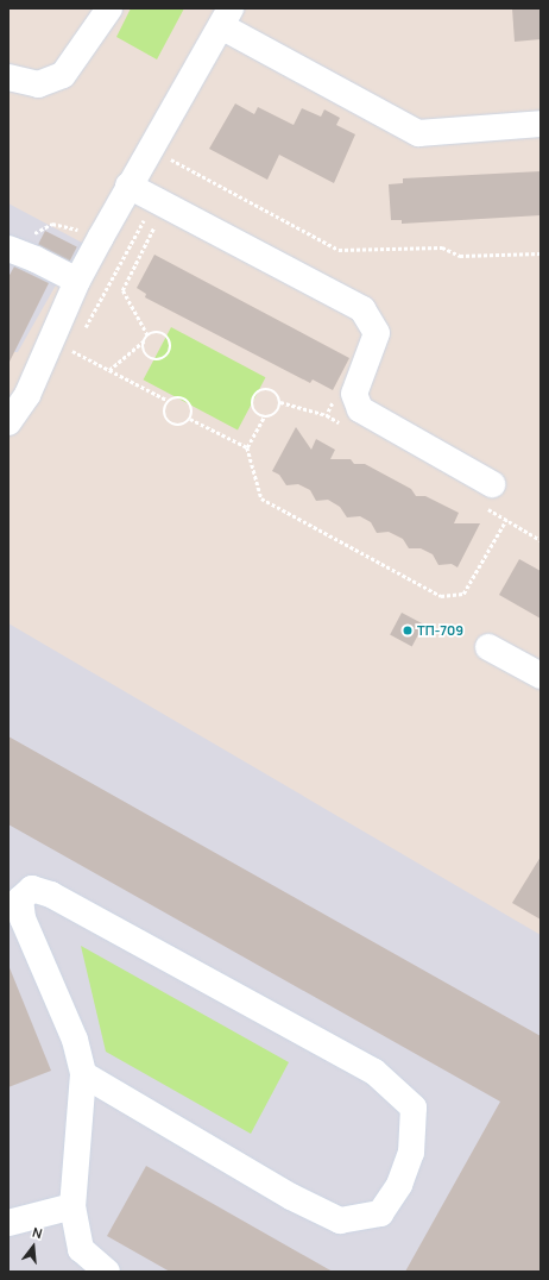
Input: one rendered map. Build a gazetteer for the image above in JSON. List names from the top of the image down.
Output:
{
  "places": ["ТП-709"],
  "north": "top"
}
